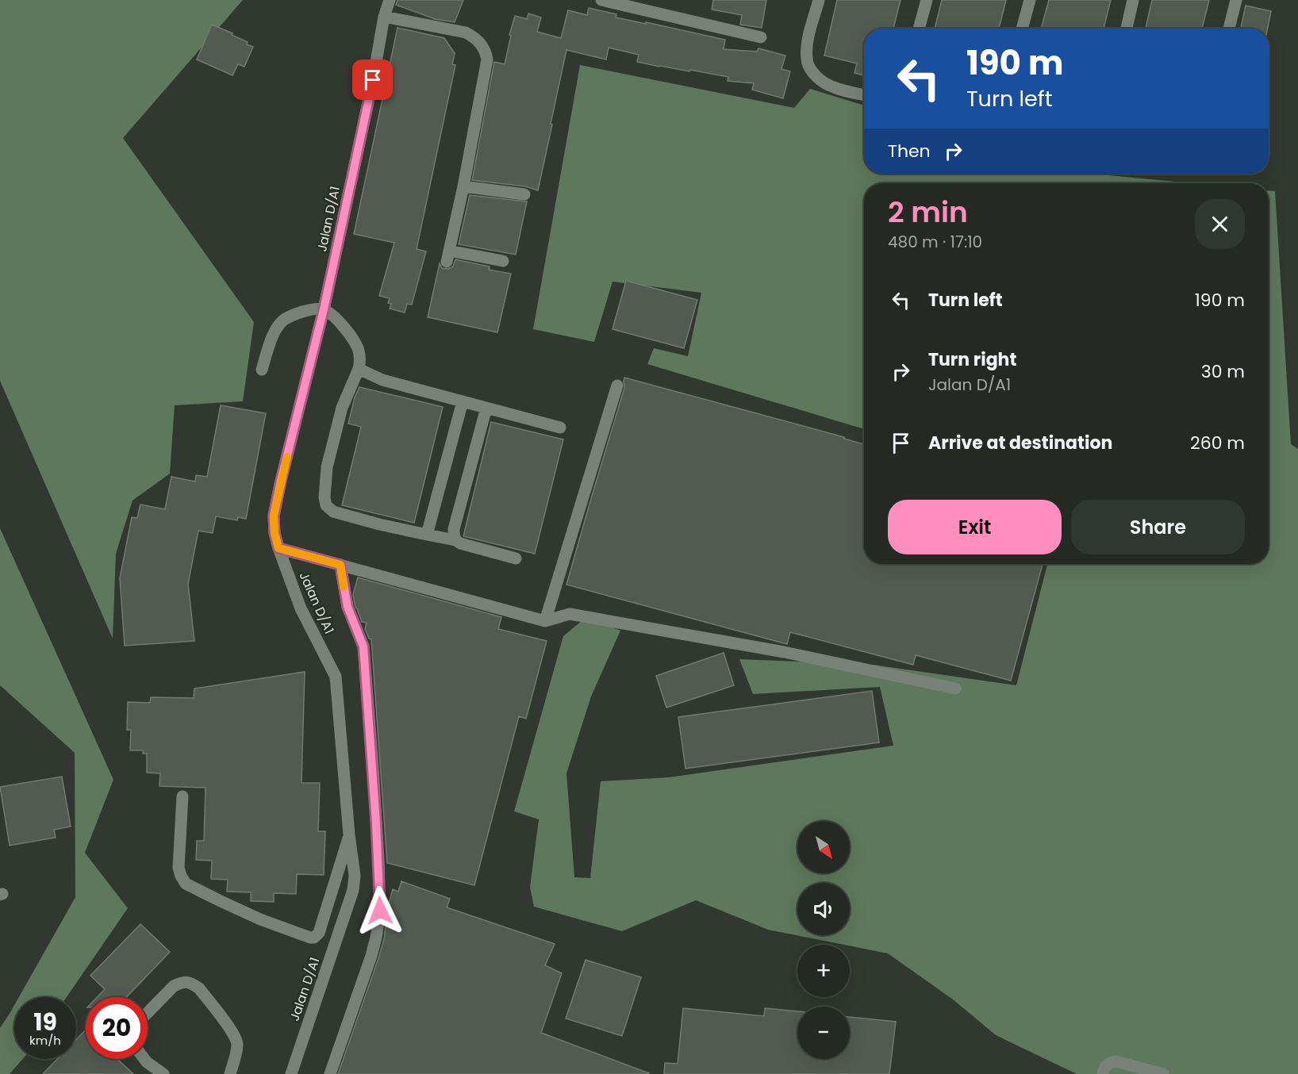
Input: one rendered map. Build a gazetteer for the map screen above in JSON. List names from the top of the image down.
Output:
{
  "streets": {
    "street": ["Jalan D/A1"]
  },
  "north": "bottom right",
  "page": {
    "turn": ["190 m", "Turn left"],
    "then": "Then",
    "heading": ["2 min", "480 m · 17:10"],
    "list": [
      {
        "name": "Turn left",
        "value": "190 m"
      },
      {
        "name": "Turn right",
        "note": "Jalan D/A1",
        "value": "30 m"
      },
      {
        "name": "Arrive at destination",
        "value": "260 m"
      }
    ],
    "buttons": ["Exit", "Share"],
    "map_buttons": ["+", "−"],
    "speed": "19 km/h",
    "limit": "20"
  }
}
